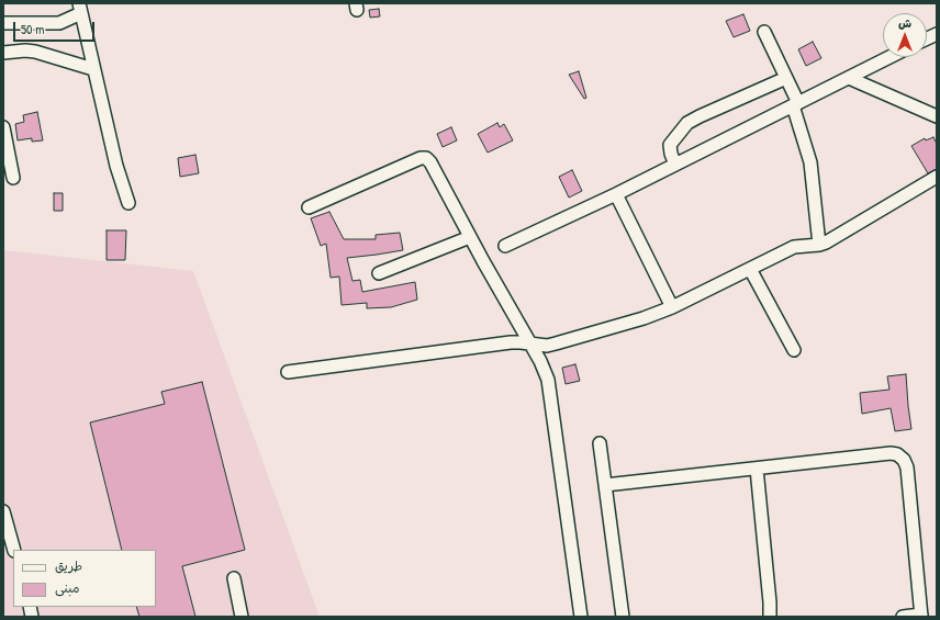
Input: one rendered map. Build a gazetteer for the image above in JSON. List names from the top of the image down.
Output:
{
  "legend": ["طريق", "مبنى"],
  "scale_bar": "50 m",
  "north": "top"
}
